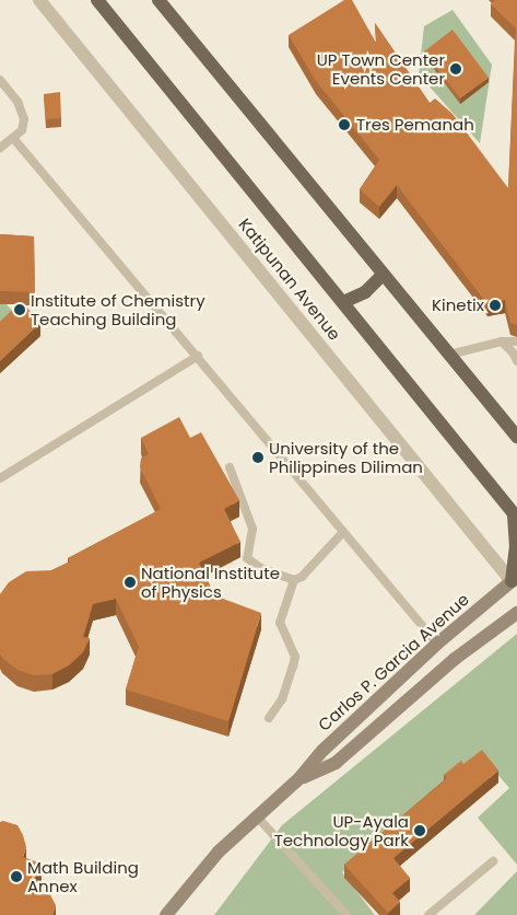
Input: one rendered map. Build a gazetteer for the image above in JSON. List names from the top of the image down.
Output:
{
  "streets": {
    "main road": ["Katipunan Avenue", "Carlos P. Garcia Avenue"]
  },
  "crossings": [
    ["Katipunan Avenue", "Carlos P. Garcia Avenue"]
  ],
  "places": [
    "UP Town Center Events Center",
    "Tres Pemanah",
    "Kinetix",
    "Institute of Chemistry Teaching Building",
    "University of the Philippines Diliman",
    "National Institute of Physics",
    "UP-Ayala Technology Park",
    "Math Building Annex"
  ]
}
